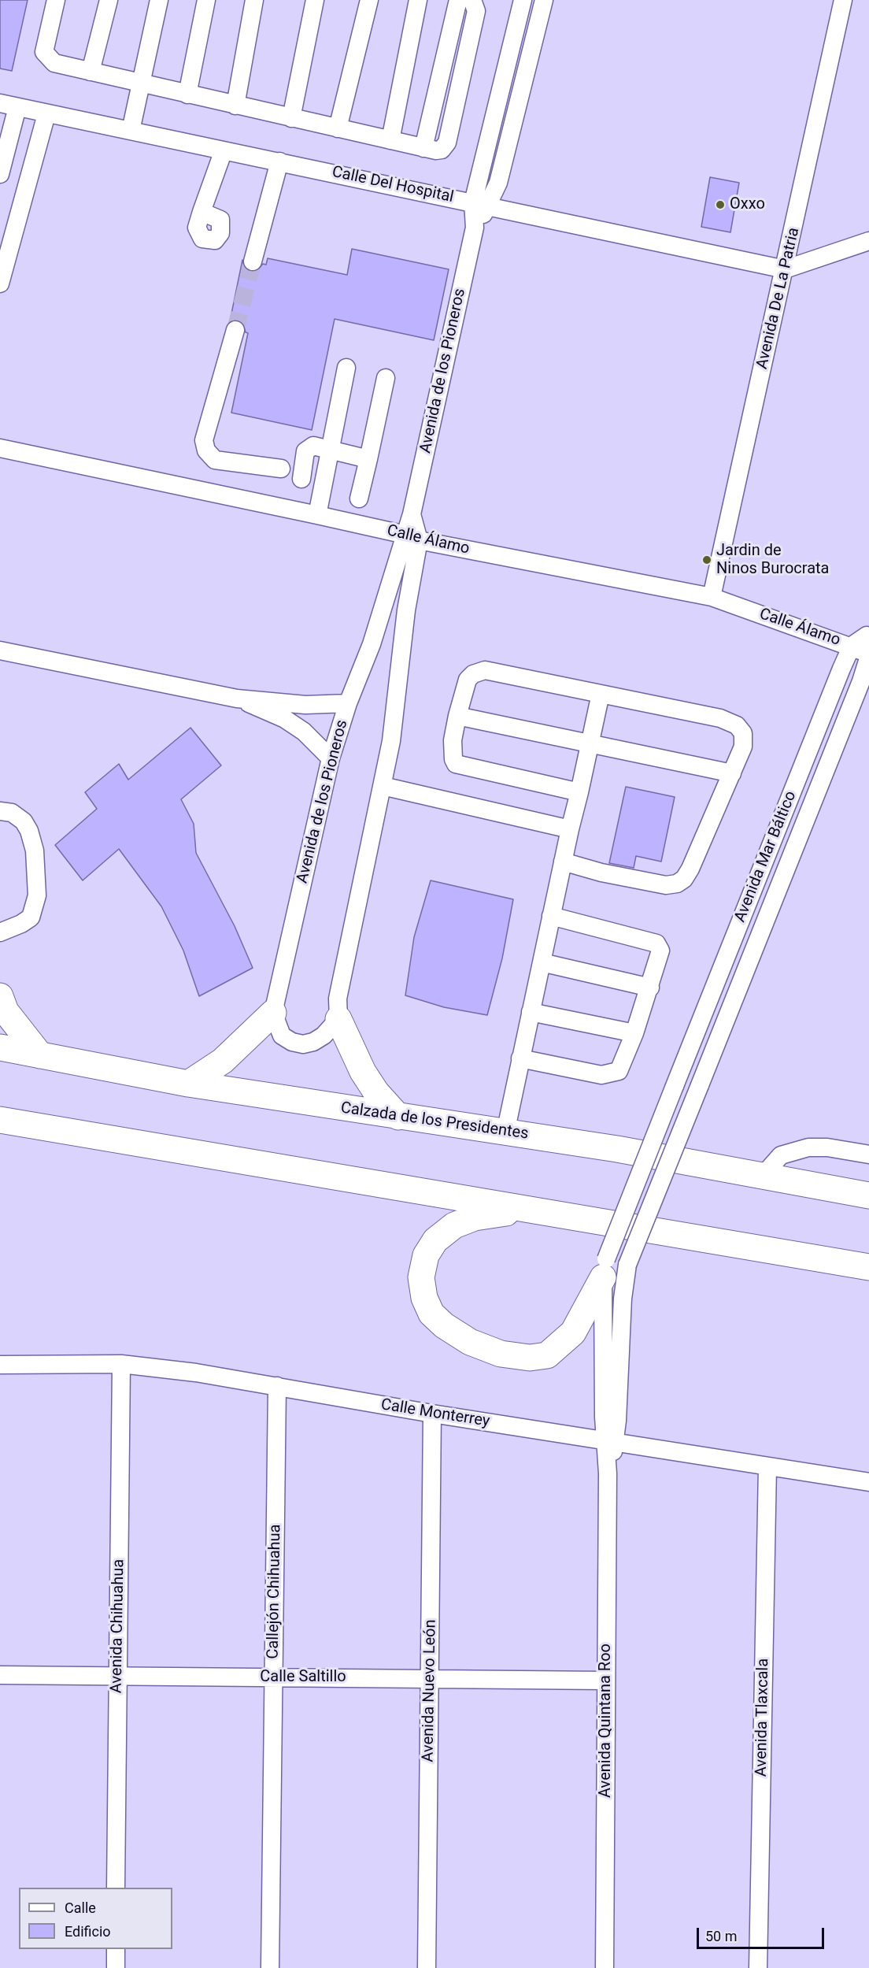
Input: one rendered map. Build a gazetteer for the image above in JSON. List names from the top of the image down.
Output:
{
  "streets": {
    "highway": ["Calzada de los Presidentes"],
    "street": [
      "Calle Del Hospital",
      "Avenida De La Patria",
      "Avenida de los Pioneros",
      "Calle Álamo",
      "Avenida Mar Báltico",
      "Calle Monterrey",
      "Callejón Chihuahua",
      "Avenida Chihuahua",
      "Calle Saltillo",
      "Avenida Nuevo León",
      "Avenida Tlaxcala",
      "Avenida Quintana Roo"
    ]
  },
  "crossings": [
    ["Calle Del Hospital", "Avenida De La Patria"],
    ["Calle Del Hospital", "Avenida de los Pioneros"],
    ["Avenida De La Patria", "Calle Álamo"],
    ["Avenida de los Pioneros", "Calle Álamo"],
    ["Calle Álamo", "Avenida Mar Báltico"],
    ["Avenida Mar Báltico", "Avenida Quintana Roo"],
    ["Calle Monterrey", "Callejón Chihuahua"],
    ["Calle Monterrey", "Avenida Chihuahua"],
    ["Calle Monterrey", "Avenida Nuevo León"],
    ["Calle Monterrey", "Avenida Tlaxcala"],
    ["Calle Monterrey", "Avenida Quintana Roo"],
    ["Callejón Chihuahua", "Calle Saltillo"],
    ["Avenida Chihuahua", "Calle Saltillo"],
    ["Calle Saltillo", "Avenida Nuevo León"],
    ["Calle Saltillo", "Avenida Quintana Roo"]
  ],
  "places": ["Oxxo", "Jardin de Ninos Burocrata"],
  "legend": ["Calle", "Edificio"],
  "scale_bar": "50 m"
}
